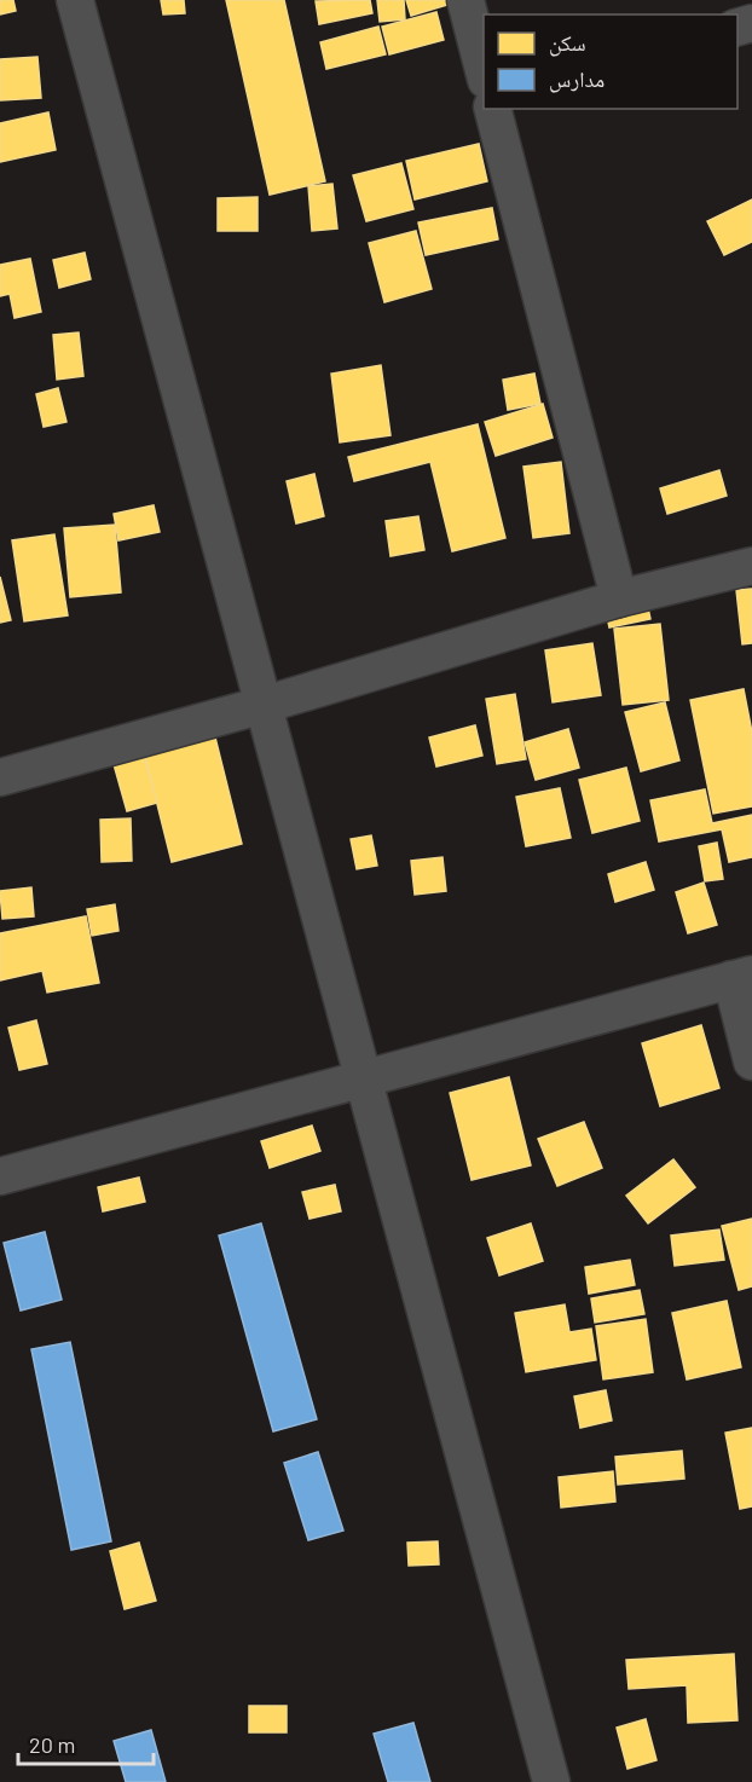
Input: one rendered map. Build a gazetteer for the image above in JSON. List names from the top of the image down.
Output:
{
  "legend": ["سكن", "مدارس"],
  "scale_bar": "20 m"
}
